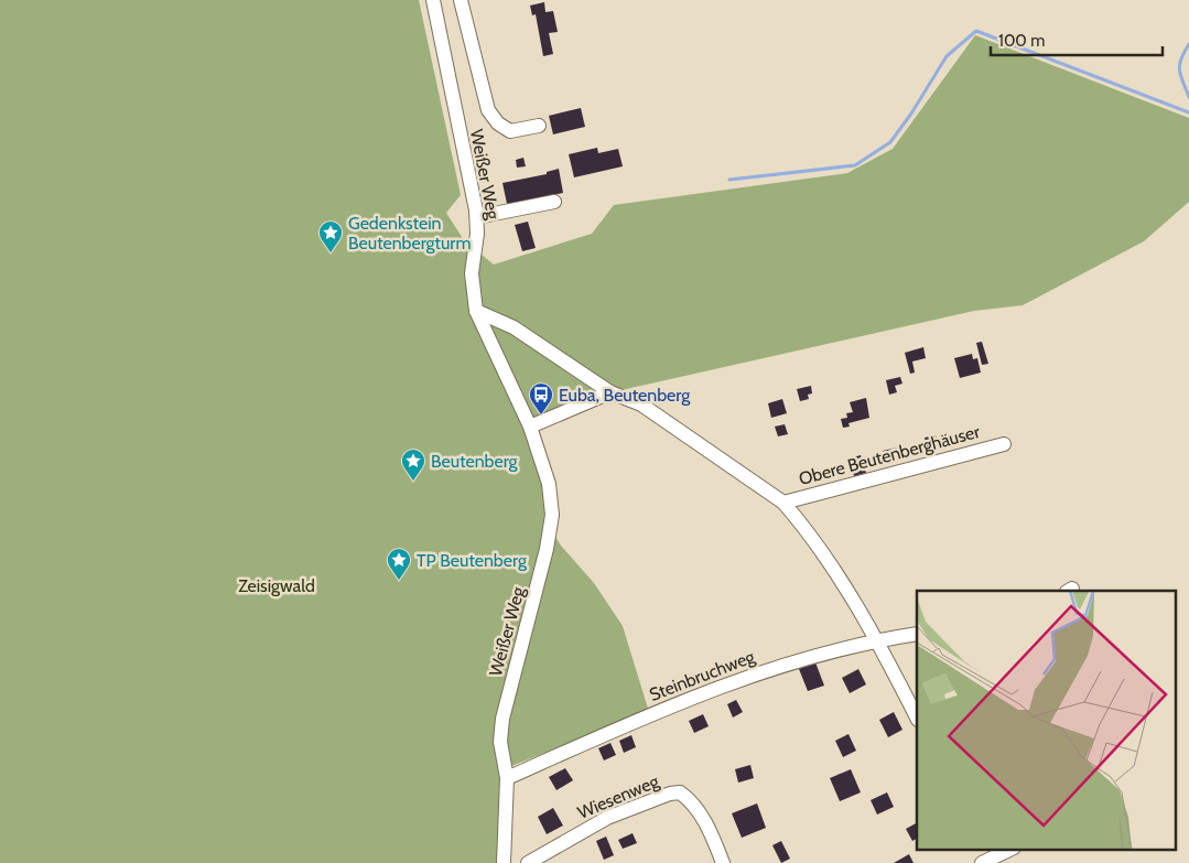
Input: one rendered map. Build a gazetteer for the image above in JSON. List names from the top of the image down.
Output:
{
  "streets": {
    "street": [
      "Weißer Weg",
      "Obere Beutenberghäuser",
      "Steinbruchweg",
      "Wiesenweg"
    ]
  },
  "crossings": [
    ["Weißer Weg", "Obere Beutenberghäuser"],
    ["Weißer Weg", "Steinbruchweg"],
    ["Obere Beutenberghäuser", "Steinbruchweg"]
  ],
  "parks": ["Zeisigwald"],
  "places": {
    "place": ["Gedenkstein Beutenbergturm", "Beutenberg", "TP Beutenberg"],
    "bus stop": ["Euba, Beutenberg"]
  },
  "scale_bar": "100 m"
}
